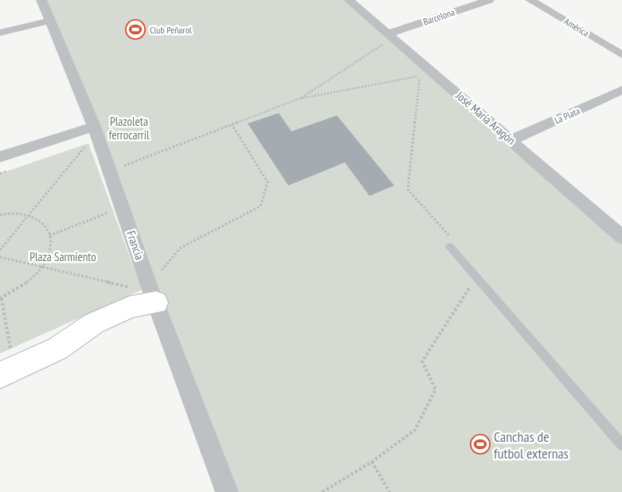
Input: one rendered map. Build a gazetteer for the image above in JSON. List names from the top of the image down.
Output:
{
  "streets": {
    "street": [
      "Barcelona",
      "América",
      "La Plata",
      "José María Aragón",
      "Francia"
    ]
  },
  "crossings": [
    ["Barcelona", "José María Aragón"],
    ["La Plata", "José María Aragón"]
  ],
  "parks": ["Plazoleta ferrocarril", "Plaza Sarmiento"],
  "places": {
    "sports": ["Club Peñarol", "Canchas de futbol externas"]
  }
}
